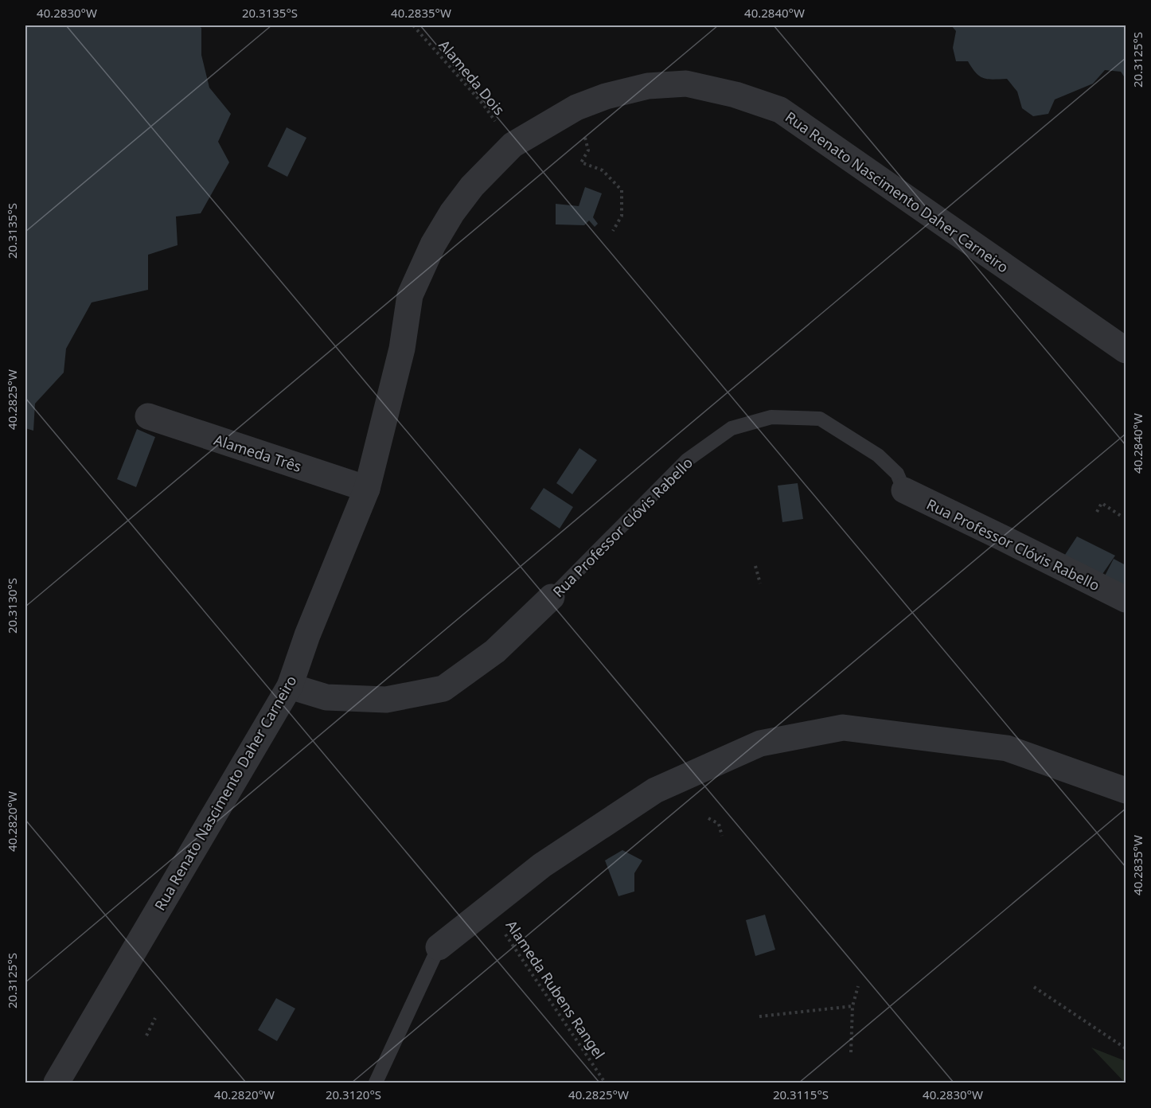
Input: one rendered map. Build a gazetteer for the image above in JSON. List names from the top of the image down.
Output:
{
  "streets": {
    "street": ["Rua Renato Nascimento Daher Carneiro", "Alameda Três", "Rua Professor Clóvis Rabello"],
    "path": ["Alameda Dois", "Alameda Rubens Rangel"]
  },
  "crossings": [
    ["Alameda Dois", "Rua Renato Nascimento Daher Carneiro"],
    ["Rua Renato Nascimento Daher Carneiro", "Alameda Três"],
    ["Rua Renato Nascimento Daher Carneiro", "Rua Professor Clóvis Rabello"]
  ],
  "coordinates": [
    "40.2830°W",
    "20.3135°S",
    "40.2835°W",
    "40.2840°W",
    "20.3125°S",
    "40.2825°W",
    "20.3130°S",
    "40.2820°W",
    "20.3120°S",
    "20.3115°S"
  ]
}
